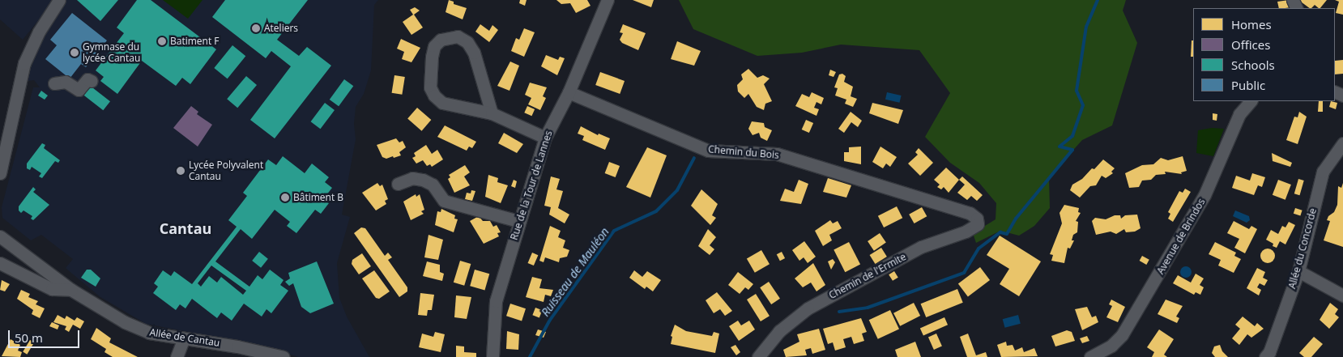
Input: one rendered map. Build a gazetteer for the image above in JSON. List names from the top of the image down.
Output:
{
  "streets": {
    "street": [
      "Chemin du Bois",
      "Rue de la Tour de Lannes",
      "Avenue de Brindos",
      "Allée du Concorde",
      "Chemin de l'Ermite",
      "Allée de Cantau"
    ]
  },
  "crossings": [
    ["Chemin du Bois", "Rue de la Tour de Lannes"],
    ["Chemin du Bois", "Chemin de l'Ermite"]
  ],
  "districts": ["Cantau"],
  "water": ["Ruisseau de Mauléon"],
  "places": [
    "Ateliers",
    "Batiment F",
    "Gymnase du lycée Cantau",
    "Lycée Polyvalent Cantau",
    "Bâtiment B"
  ],
  "legend": [
    "Homes",
    "Offices",
    "Schools",
    "Public"
  ],
  "scale_bar": "50 m"
}
